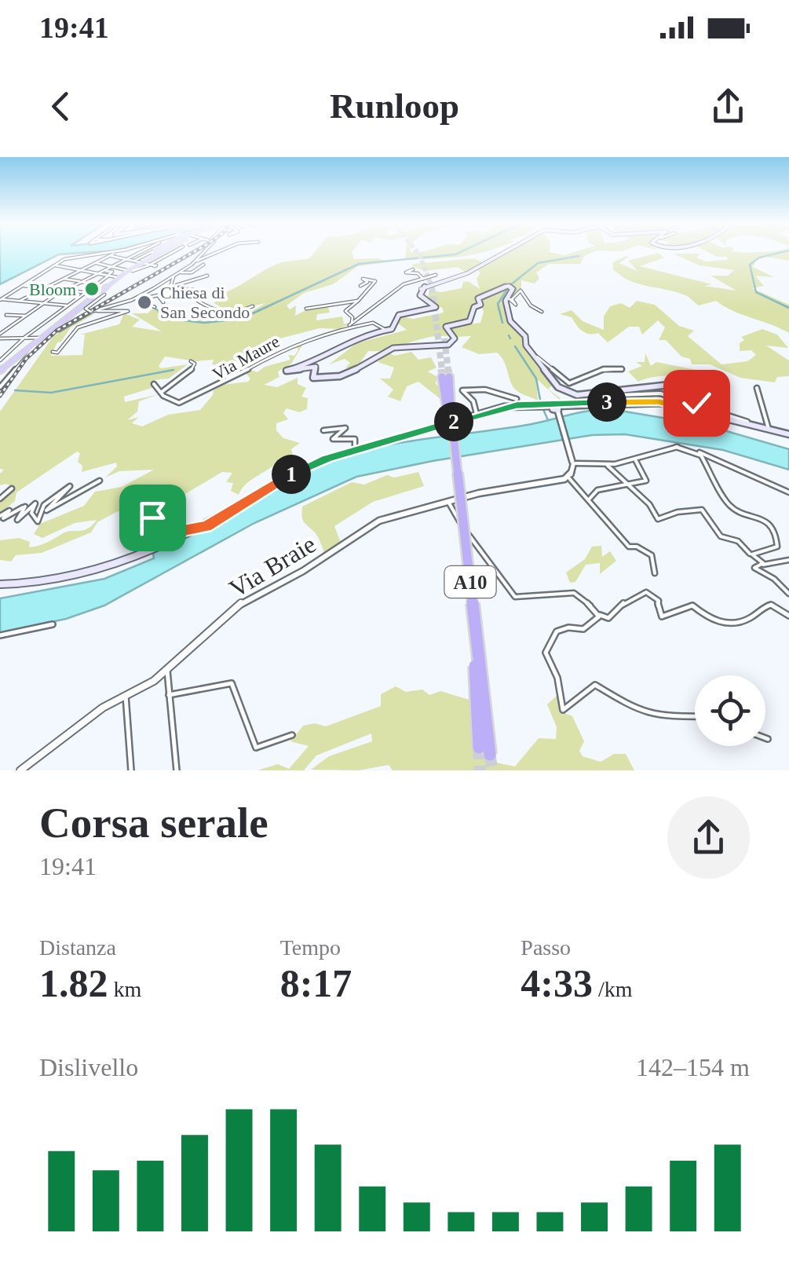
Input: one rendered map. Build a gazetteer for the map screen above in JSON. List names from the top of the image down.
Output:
{
  "streets": {
    "highway": ["A10"],
    "street": ["Via Maure", "Via Braie"]
  },
  "places": ["Bloom", "Chiesa di San Secondo"],
  "page": {
    "status": "19:41",
    "header": "Runloop",
    "pins": ["3", "2", "1"],
    "heading": ["Corsa serale", "19:41"],
    "stats": [
      ["Distanza", "1.82 km"],
      ["Tempo", "8:17"],
      ["Passo", "4:33 /km"]
    ],
    "chart": ["Dislivello", "142–154 m"]
  }
}
